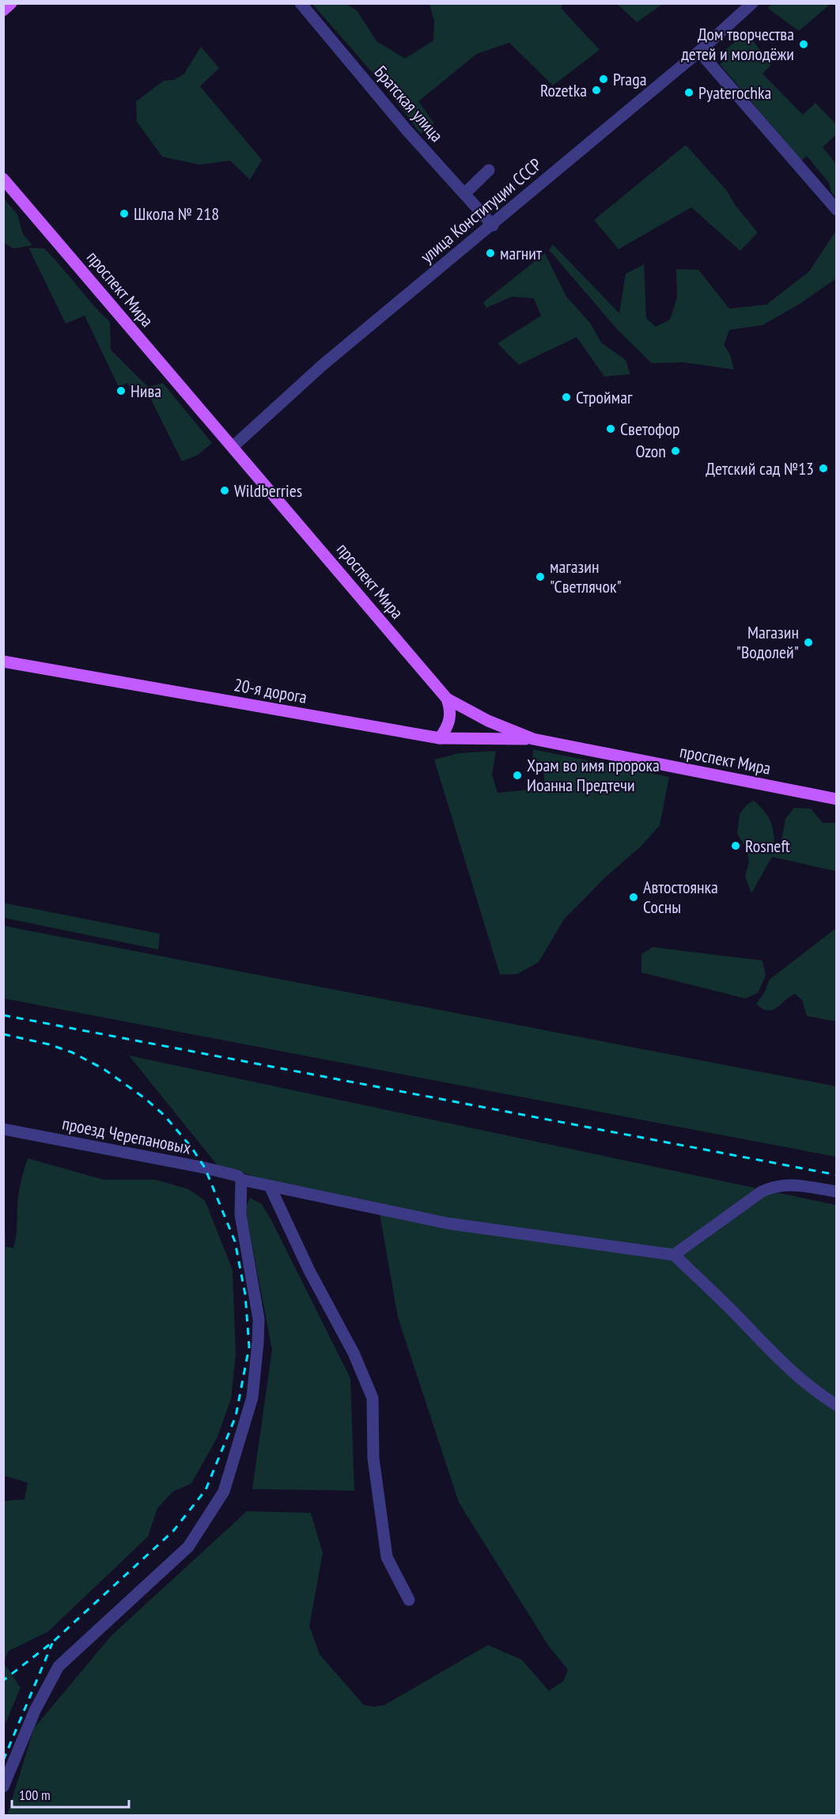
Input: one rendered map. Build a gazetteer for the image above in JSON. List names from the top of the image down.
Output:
{
  "streets": {
    "main road": ["проспект Мира", "20-я дорога"],
    "street": ["Братская улица", "улица Конституции СССР", "проезд Черепановых"]
  },
  "crossings": [
    ["Братская улица", "улица Конституции СССР"],
    ["улица Конституции СССР", "проспект Мира"],
    ["проспект Мира", "20-я дорога"]
  ],
  "places": [
    "Дом творчества детей и молодёжи",
    "Praga",
    "Rozetka",
    "Pyaterochka",
    "Школа № 218",
    "магнит",
    "Нива",
    "Строймаг",
    "Светофор",
    "Ozon",
    "Детский сад №13",
    "Wildberries",
    "магазин \"Светлячок\"",
    "Магазин \"Водолей\"",
    "Храм во имя пророка Иоанна Предтечи",
    "Rosneft",
    "Автостоянка Сосны"
  ],
  "scale_bar": "100 m"
}
